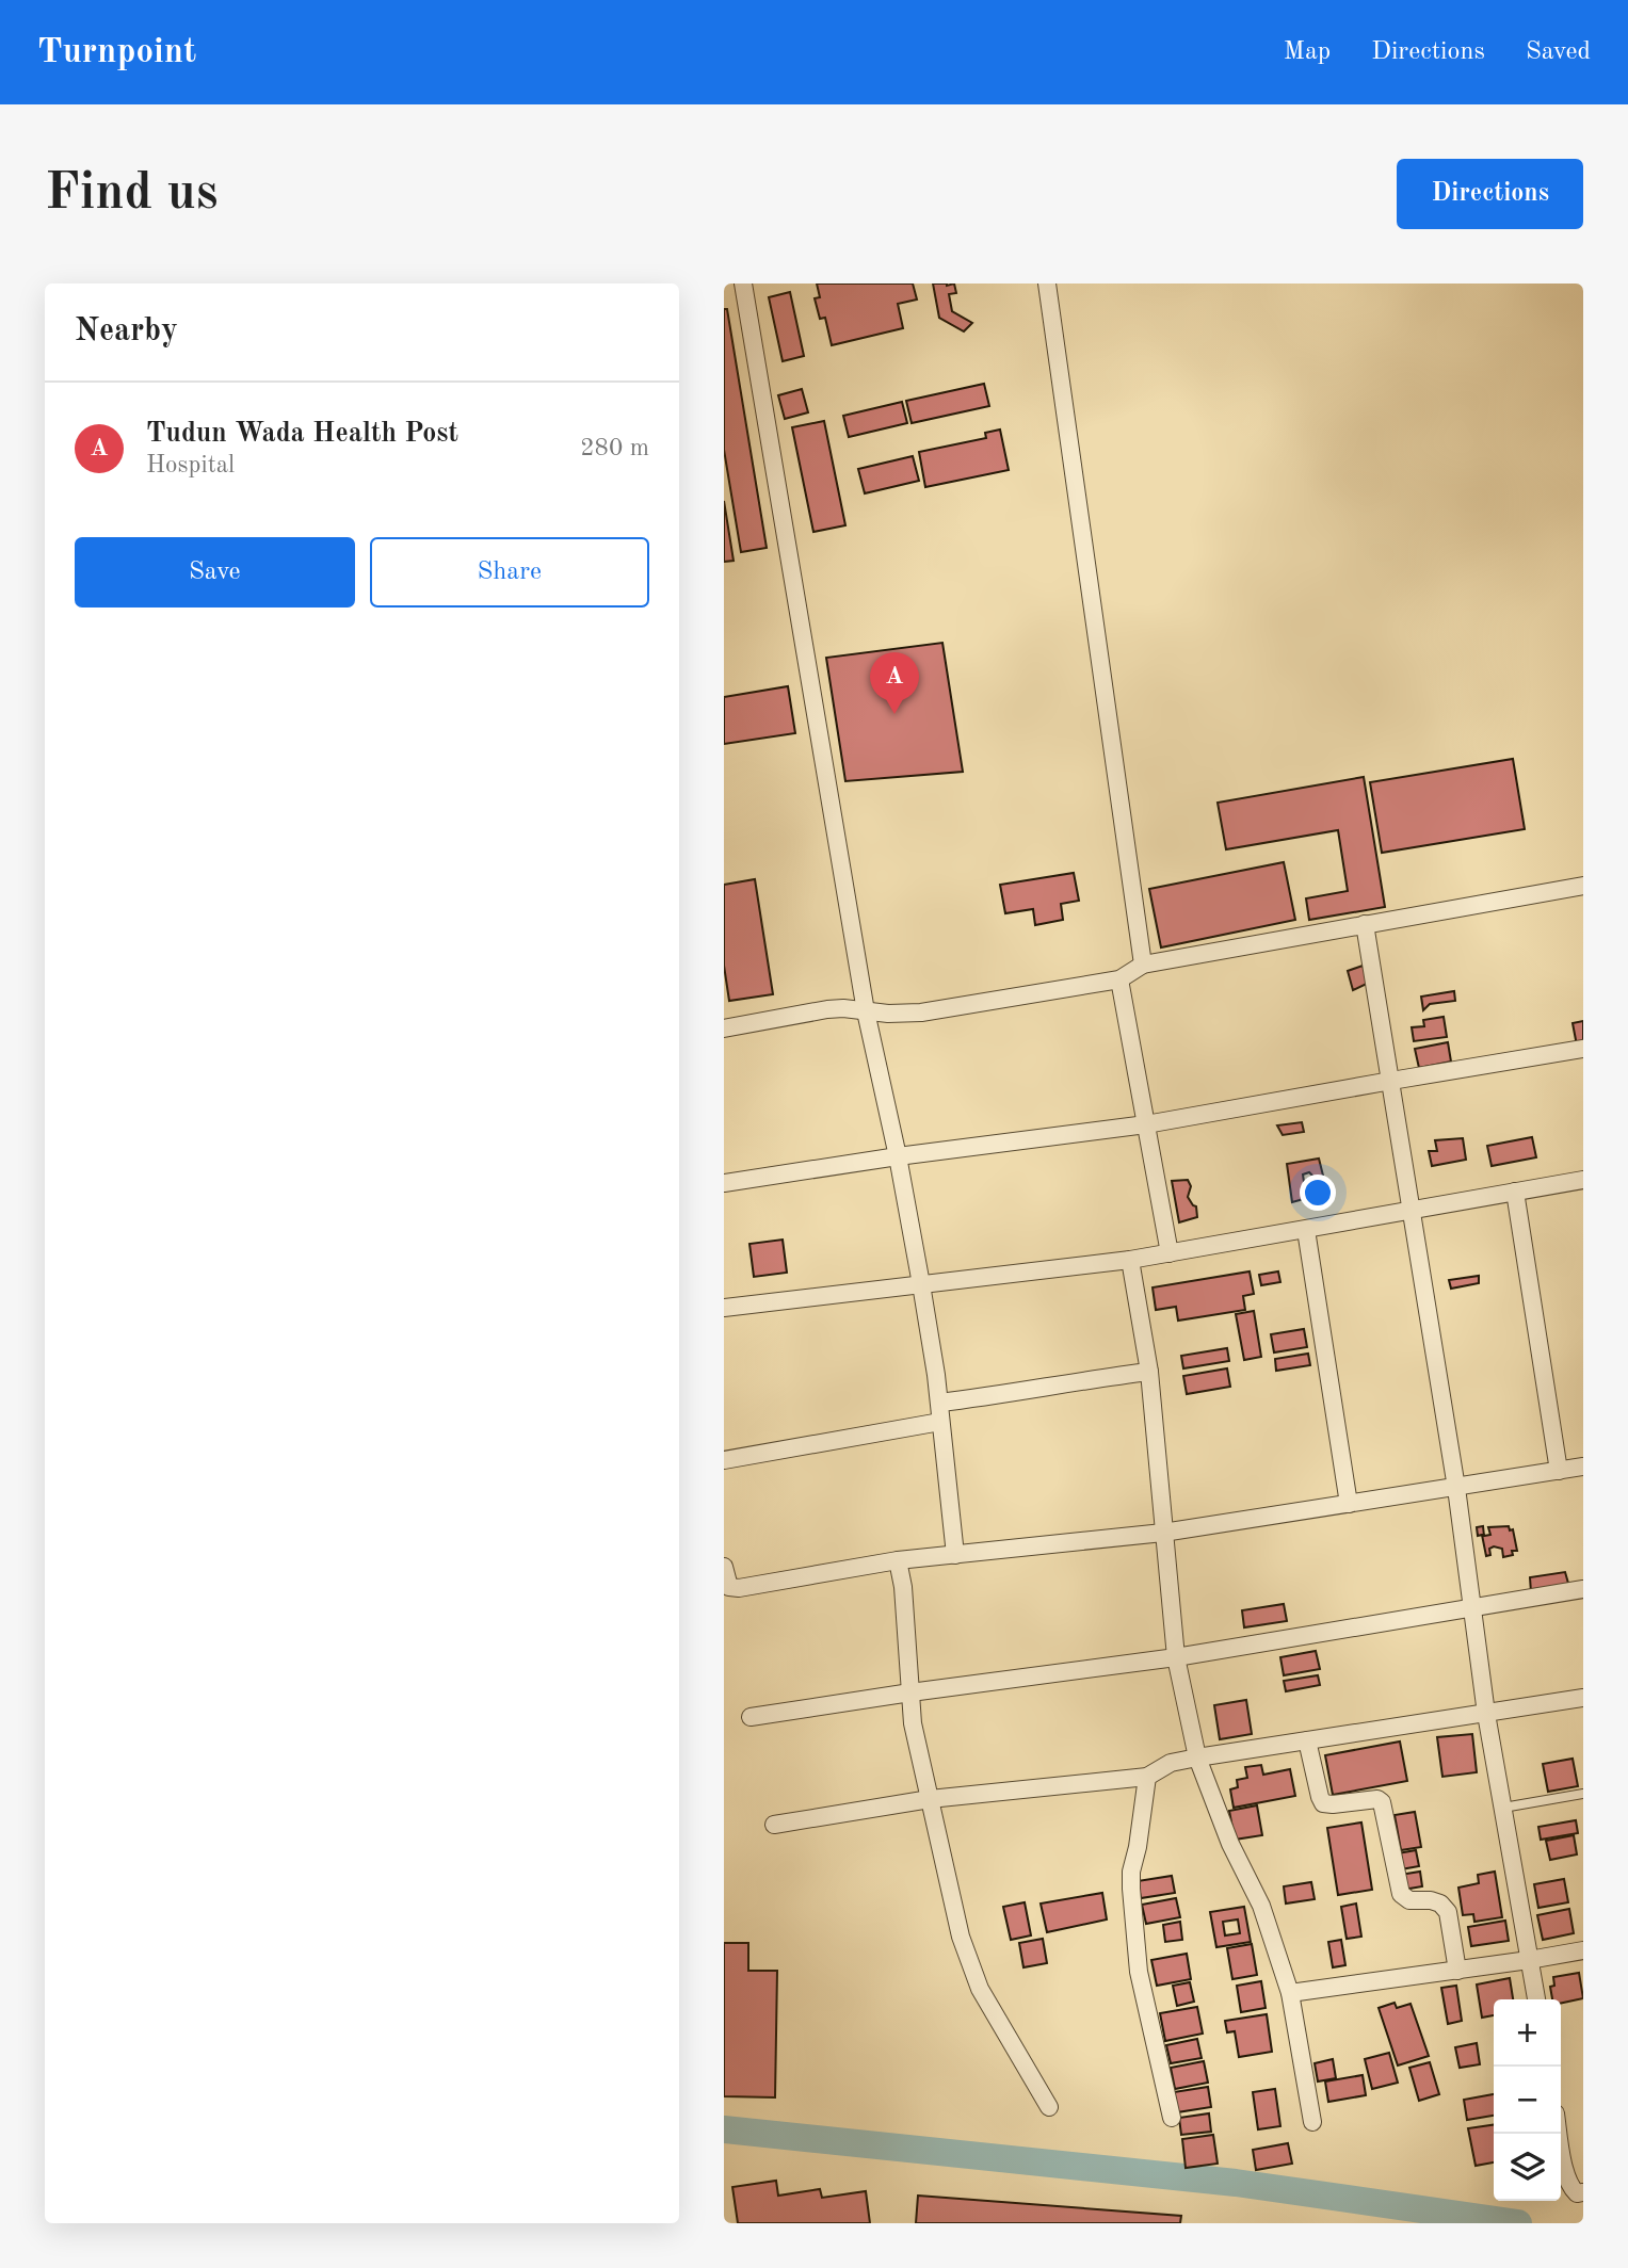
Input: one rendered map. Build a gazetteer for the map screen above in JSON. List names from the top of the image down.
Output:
{
  "page": {
    "header": "Turnpoint",
    "nav": ["Map", "Directions", "Saved"],
    "buttons": [
      "Directions",
      ["Save", "Share"]
    ],
    "title": "Find us",
    "heading": "Nearby",
    "list": [
      {
        "mark": "A",
        "name": "Tudun Wada Health Post",
        "note": "Hospital",
        "value": "280 m"
      }
    ],
    "pins": "A",
    "map_buttons": ["+", "−"]
  }
}
